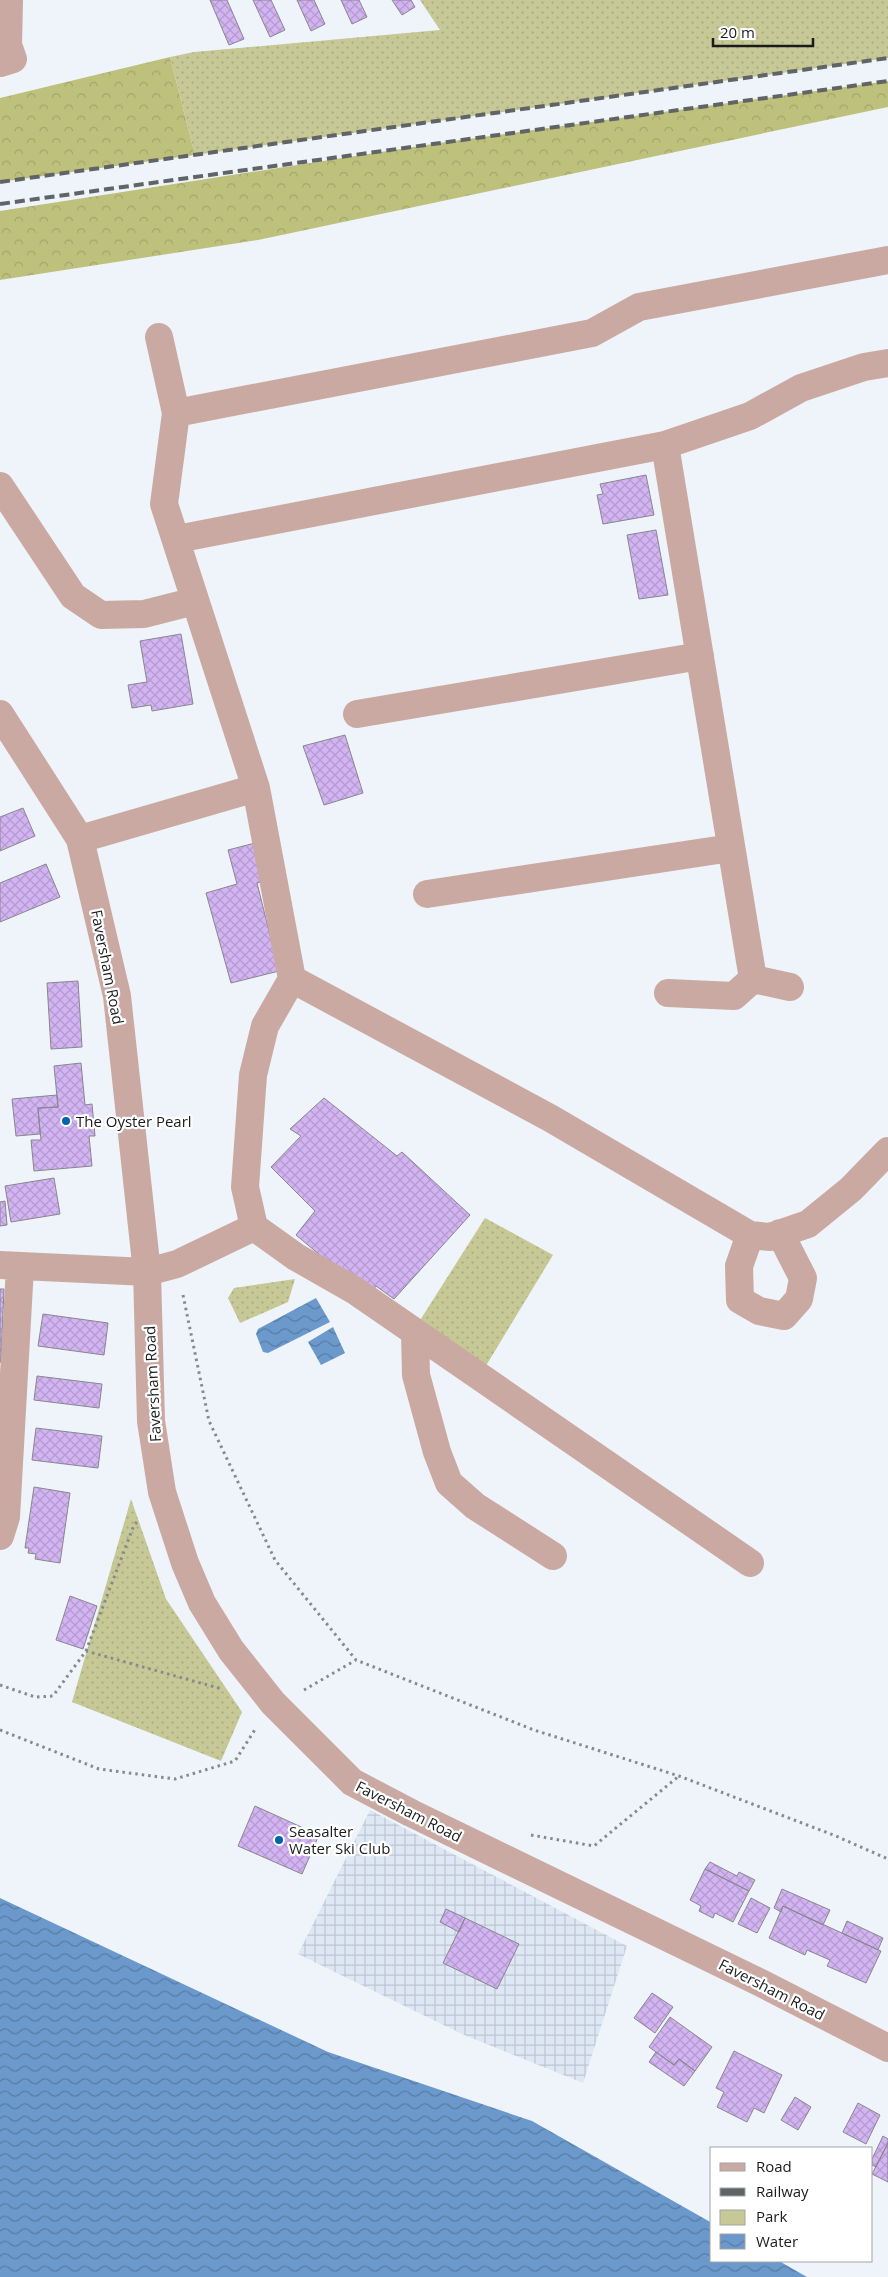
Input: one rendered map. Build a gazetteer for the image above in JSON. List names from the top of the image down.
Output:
{
  "streets": {
    "street": ["Faversham Road"]
  },
  "places": ["The Oyster Pearl", "Seasalter Water Ski Club"],
  "legend": [
    "Road",
    "Railway",
    "Park",
    "Water"
  ],
  "scale_bar": "20 m"
}
